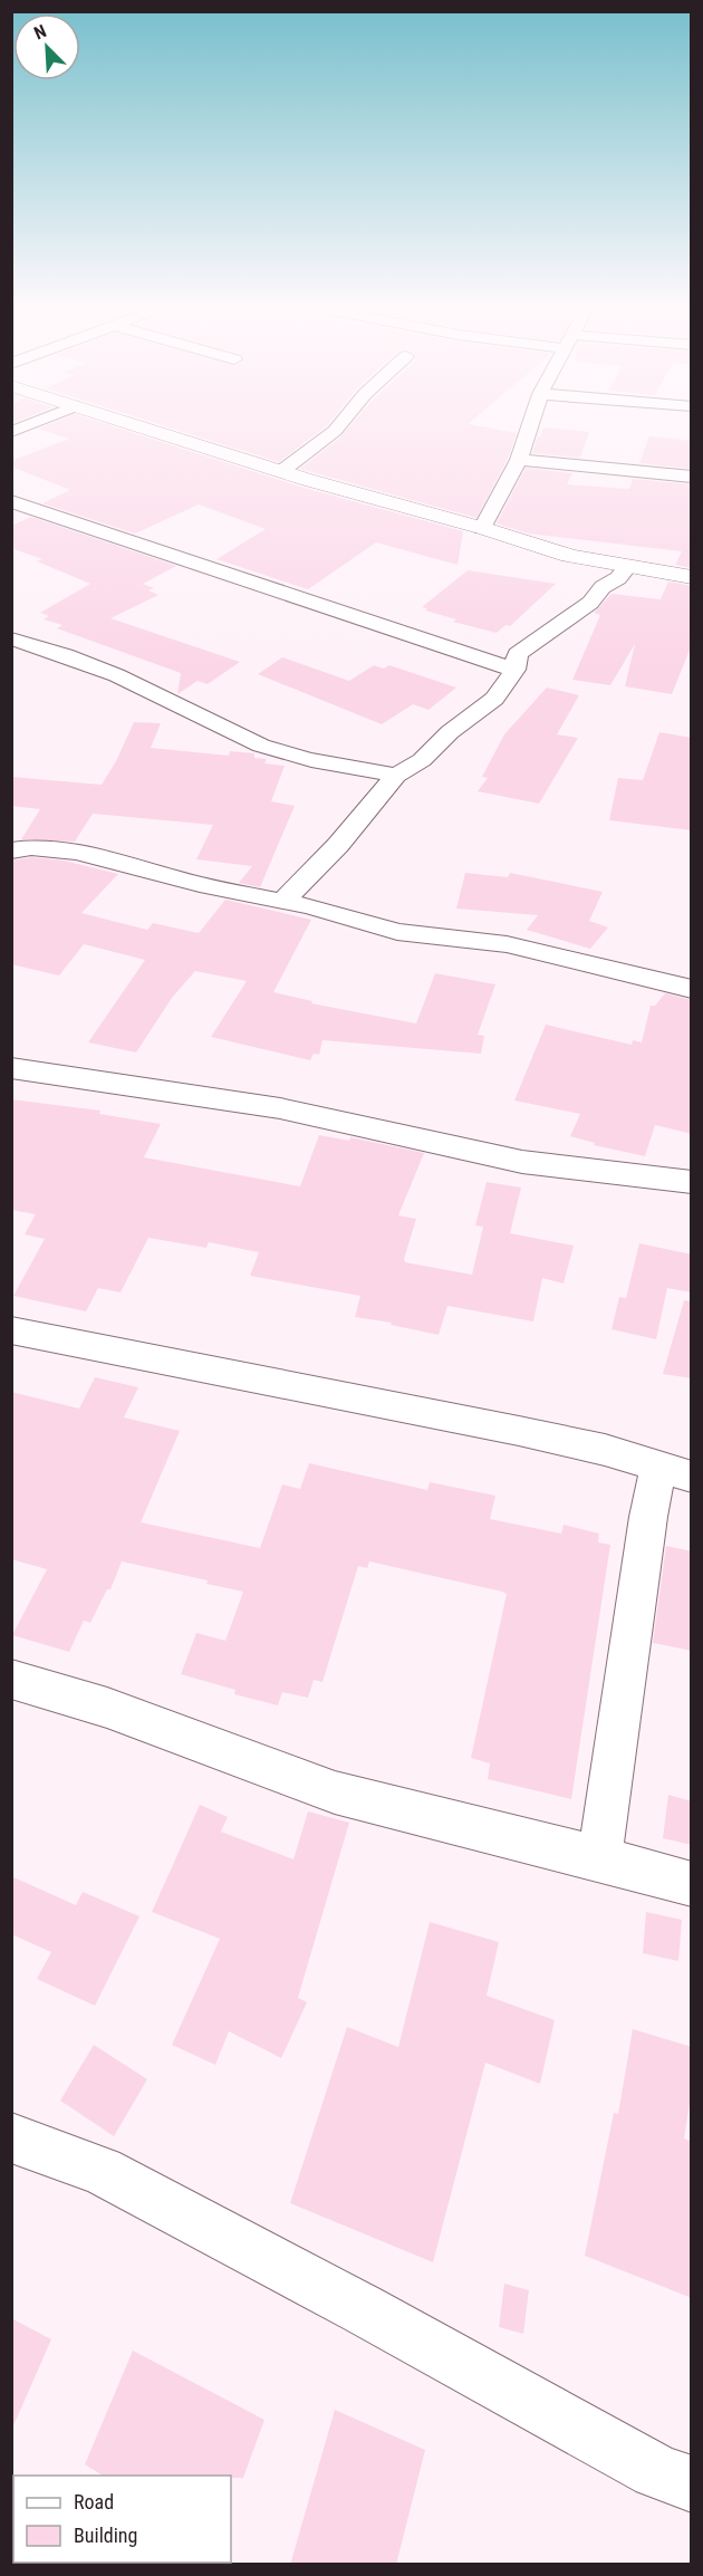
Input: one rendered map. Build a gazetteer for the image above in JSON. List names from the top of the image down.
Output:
{
  "legend": ["Road", "Building"],
  "north": "top left"
}
